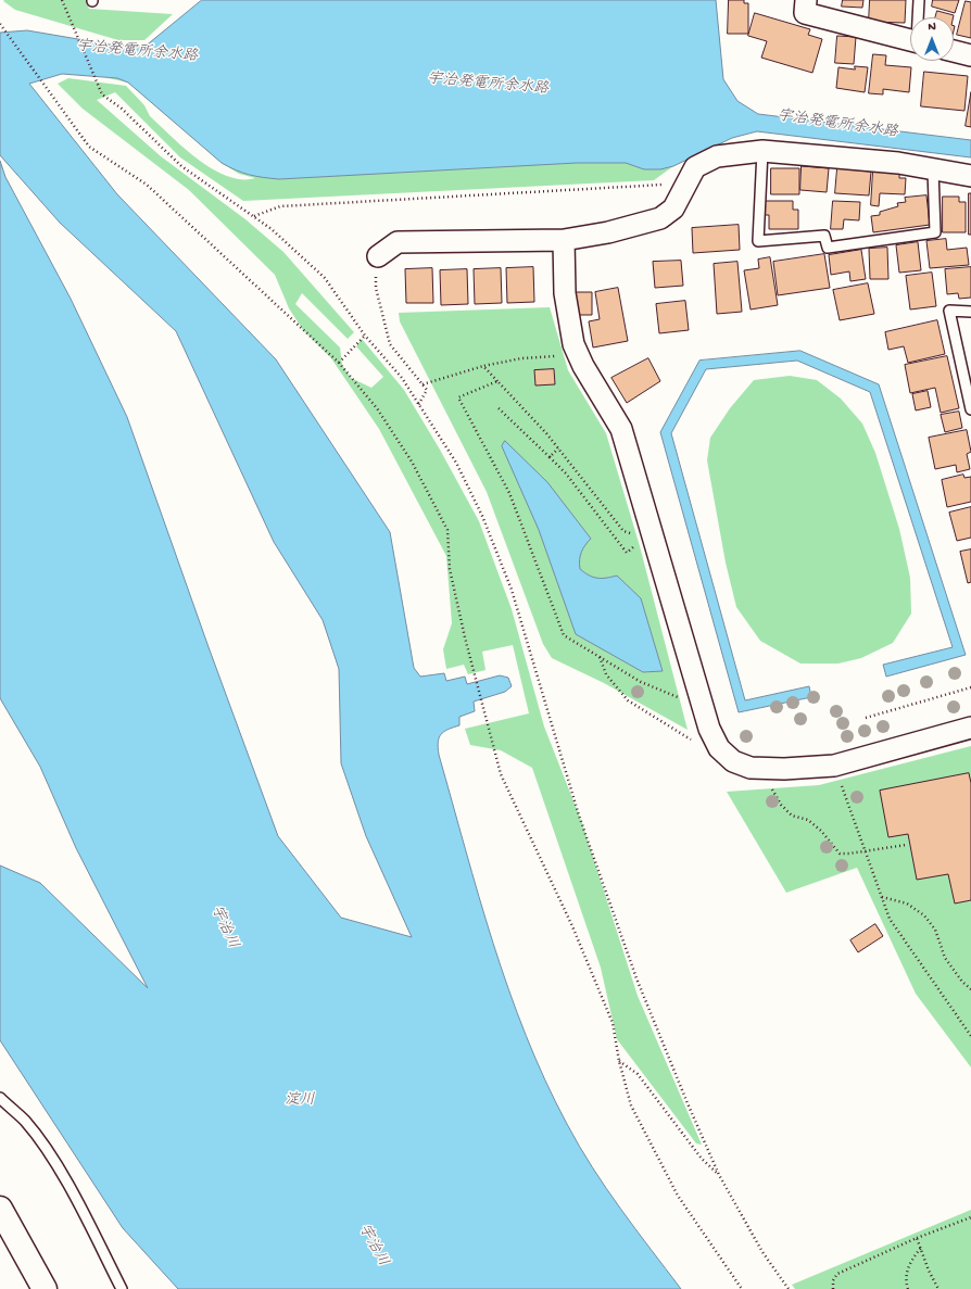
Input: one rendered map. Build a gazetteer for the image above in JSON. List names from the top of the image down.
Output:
{
  "water": ["宇治発電所余水路", "宇治川", "淀川"],
  "north": "top"
}
